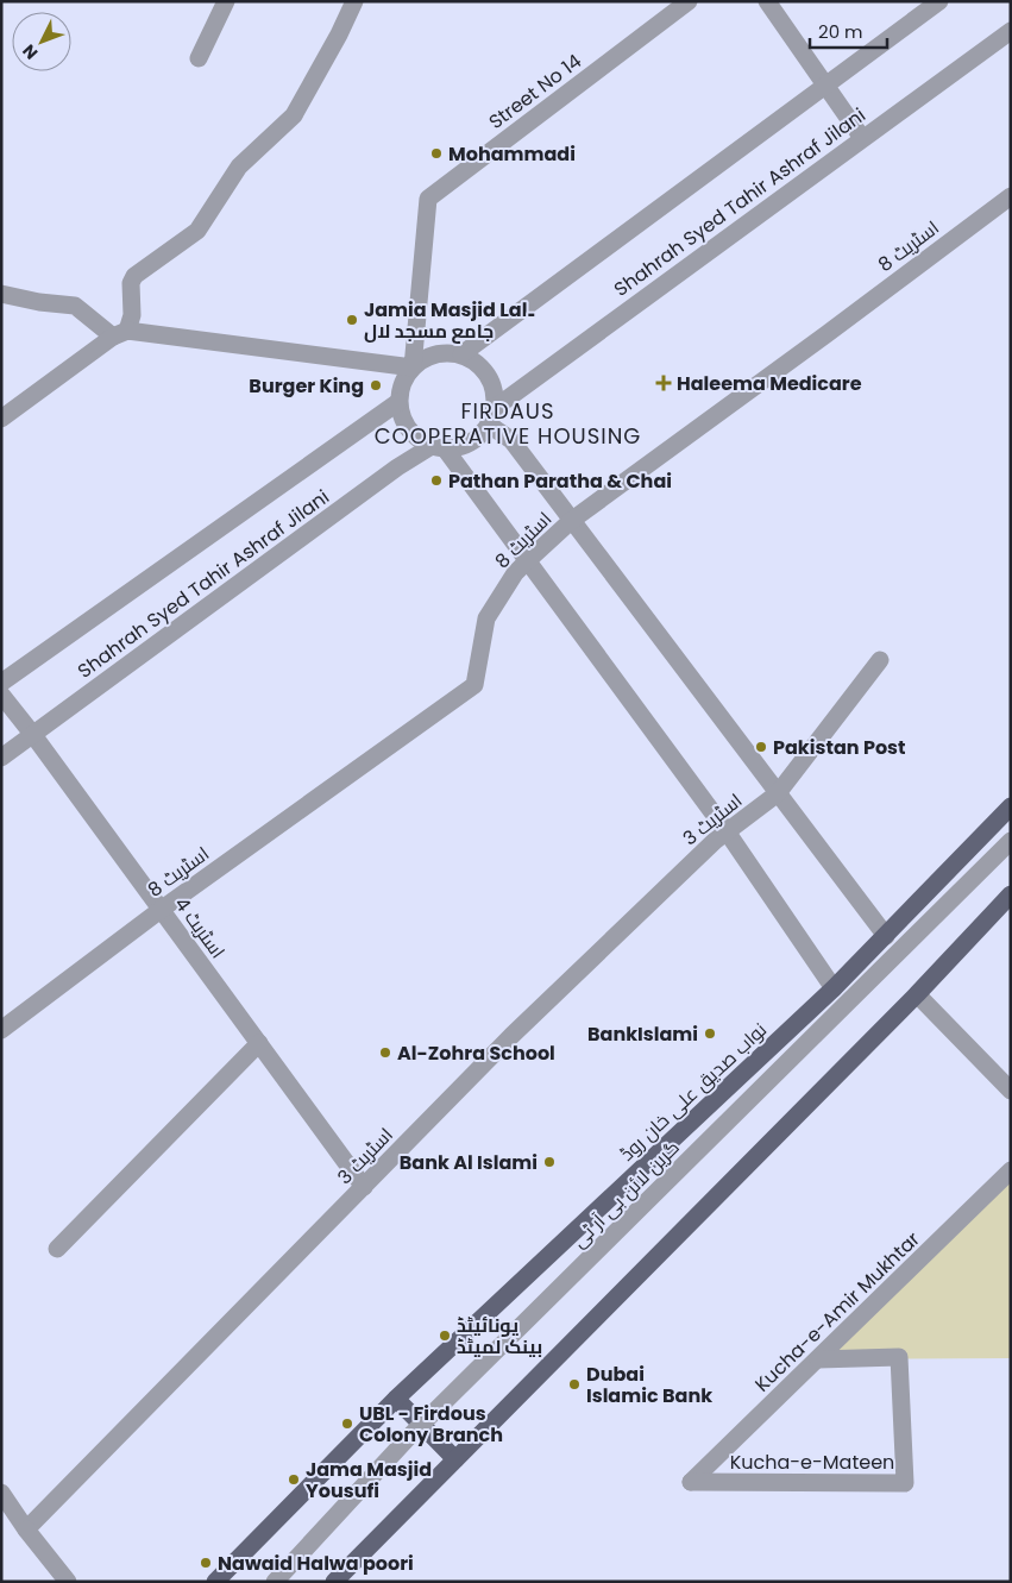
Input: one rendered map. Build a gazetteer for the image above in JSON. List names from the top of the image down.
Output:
{
  "streets": {
    "main road": ["نواب صدیق علی خان روڈ"],
    "street": [
      "Street No 14",
      "Shahrah Syed Tahir Ashraf Jilani",
      "اسٹریٹ 8",
      "اسٹریٹ 3",
      "اسٹریٹ 4",
      "گرین لائن بی آر ٹی",
      "Kucha-e-Amir Mukhtar",
      "Kucha-e-Mateen"
    ]
  },
  "crossings": [
    ["Street No 14", "Shahrah Syed Tahir Ashraf Jilani"],
    ["Shahrah Syed Tahir Ashraf Jilani", "اسٹریٹ 4"],
    ["اسٹریٹ 8", "اسٹریٹ 4"],
    ["اسٹریٹ 3", "اسٹریٹ 4"],
    ["Kucha-e-Amir Mukhtar", "Kucha-e-Mateen"]
  ],
  "districts": ["FIRDAUS COOPERATIVE HOUSING"],
  "places": {
    "other": [
      "Mohammadi",
      "Jamia Masjid Lal۔ جامع مسجد لال",
      "Burger King",
      "Pathan Paratha & Chai",
      "Pakistan Post",
      "BankIslami",
      "Al-Zohra School",
      "Bank Al Islami",
      "یونائیٹڈ بینک لمیٹڈ",
      "Dubai Islamic Bank",
      "UBL - Firdous Colony Branch",
      "Jama Masjid Yousufi",
      "Nawaid Halwa poori"
    ],
    "health": ["Haleema Medicare"]
  },
  "scale_bar": "20 m",
  "north": "bottom left"
}
